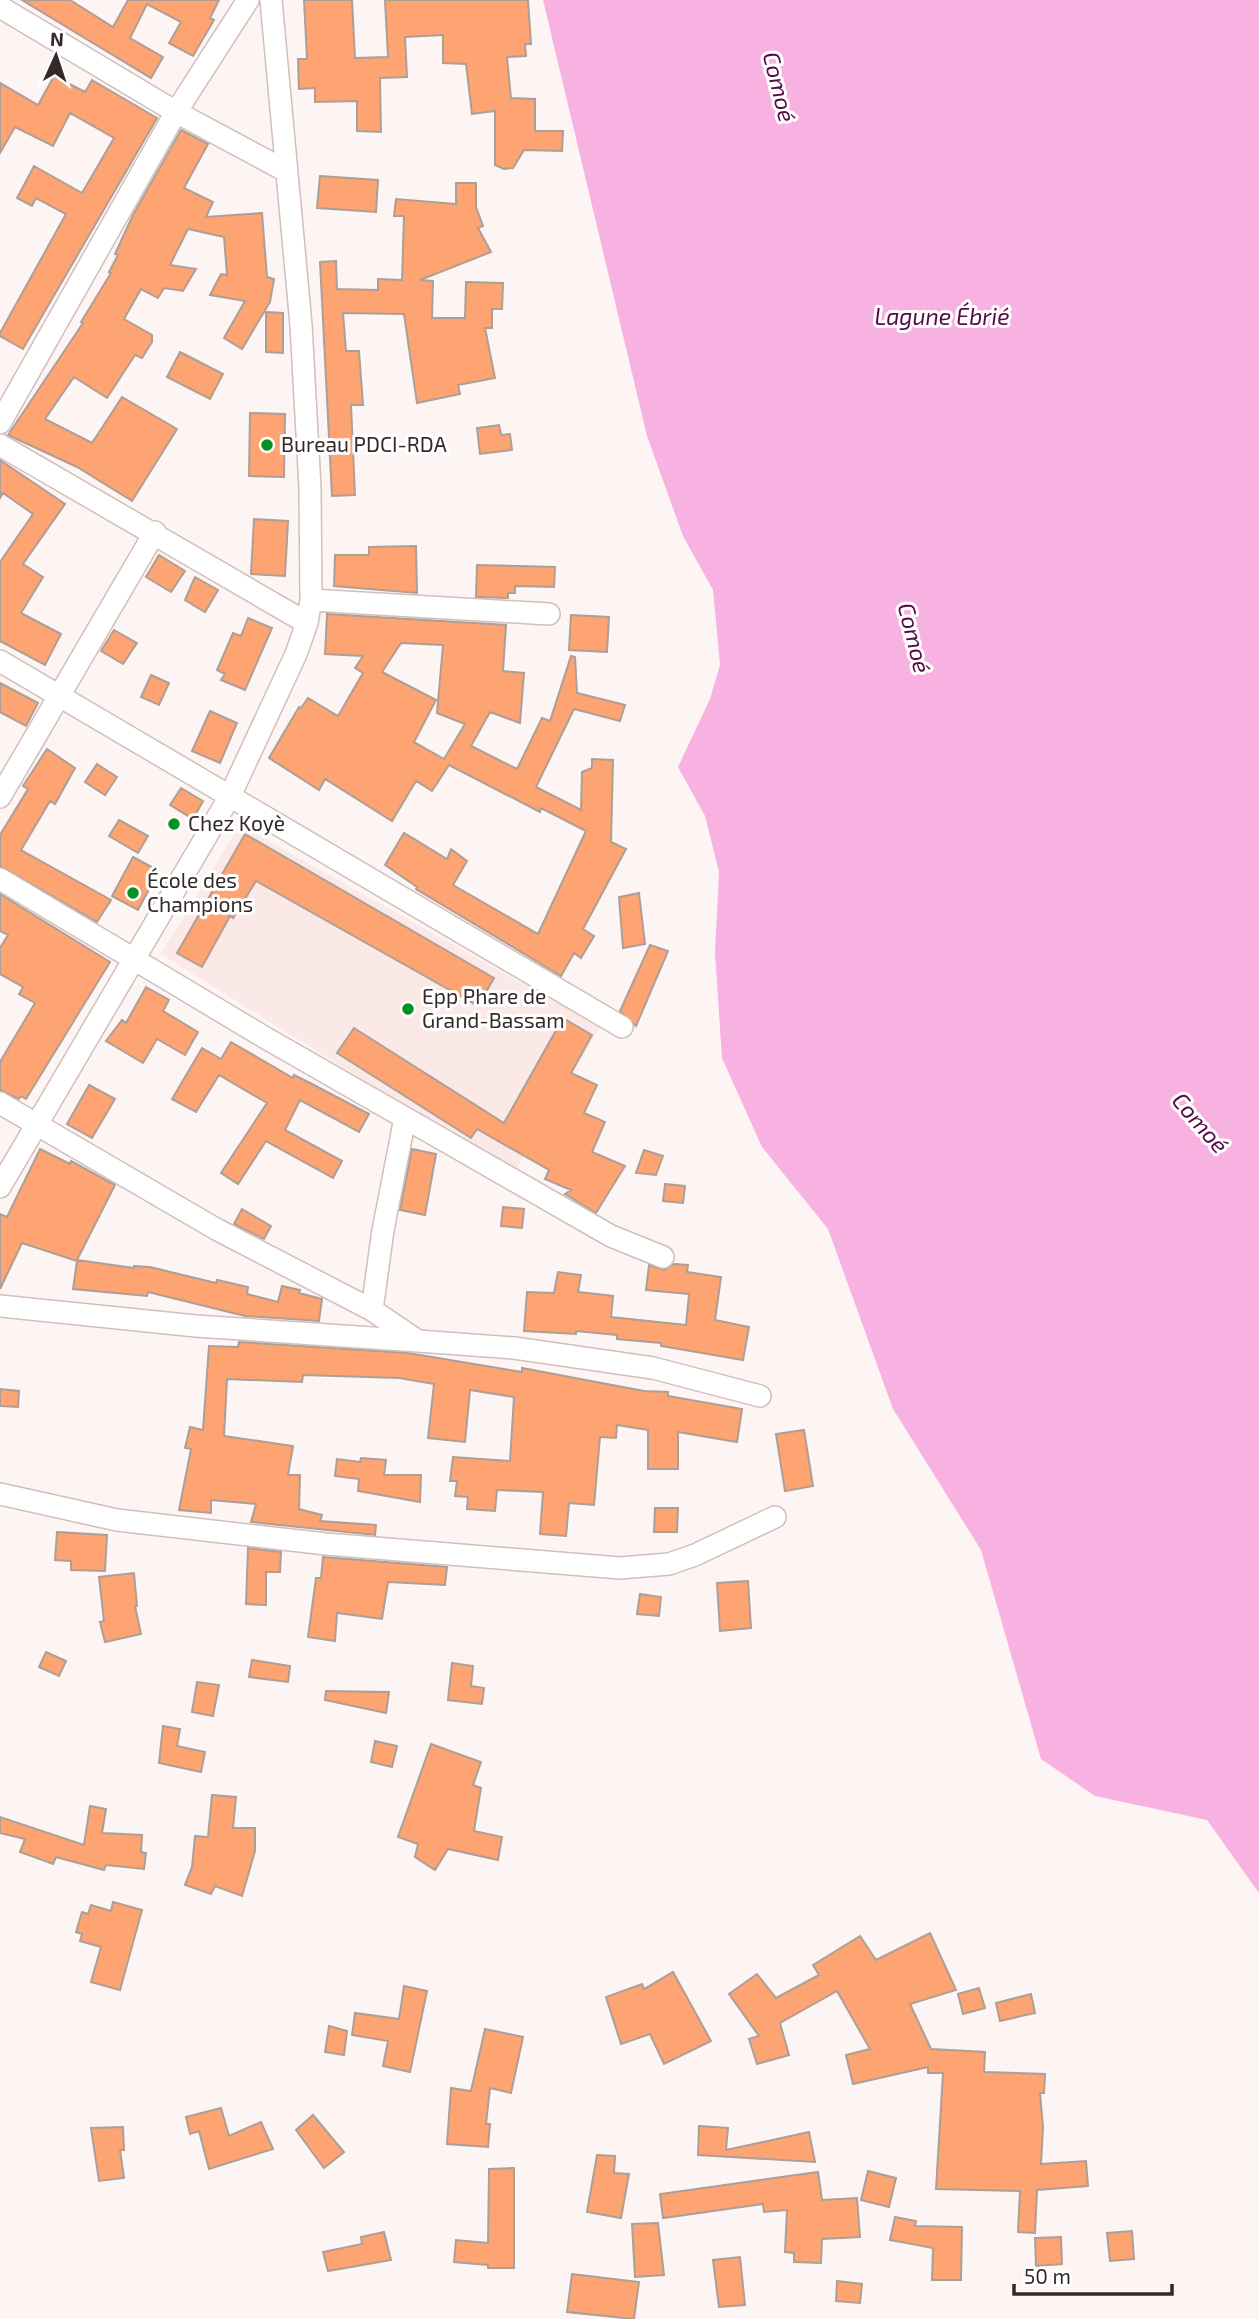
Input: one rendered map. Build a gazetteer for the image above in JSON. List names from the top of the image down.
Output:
{
  "water": ["Comoé", "Lagune Ébrié"],
  "places": [
    "Bureau PDCI-RDA",
    "Chez Koyè",
    "École des Champions",
    "Epp Phare de Grand-Bassam"
  ],
  "scale_bar": "50 m",
  "north": "top"
}
